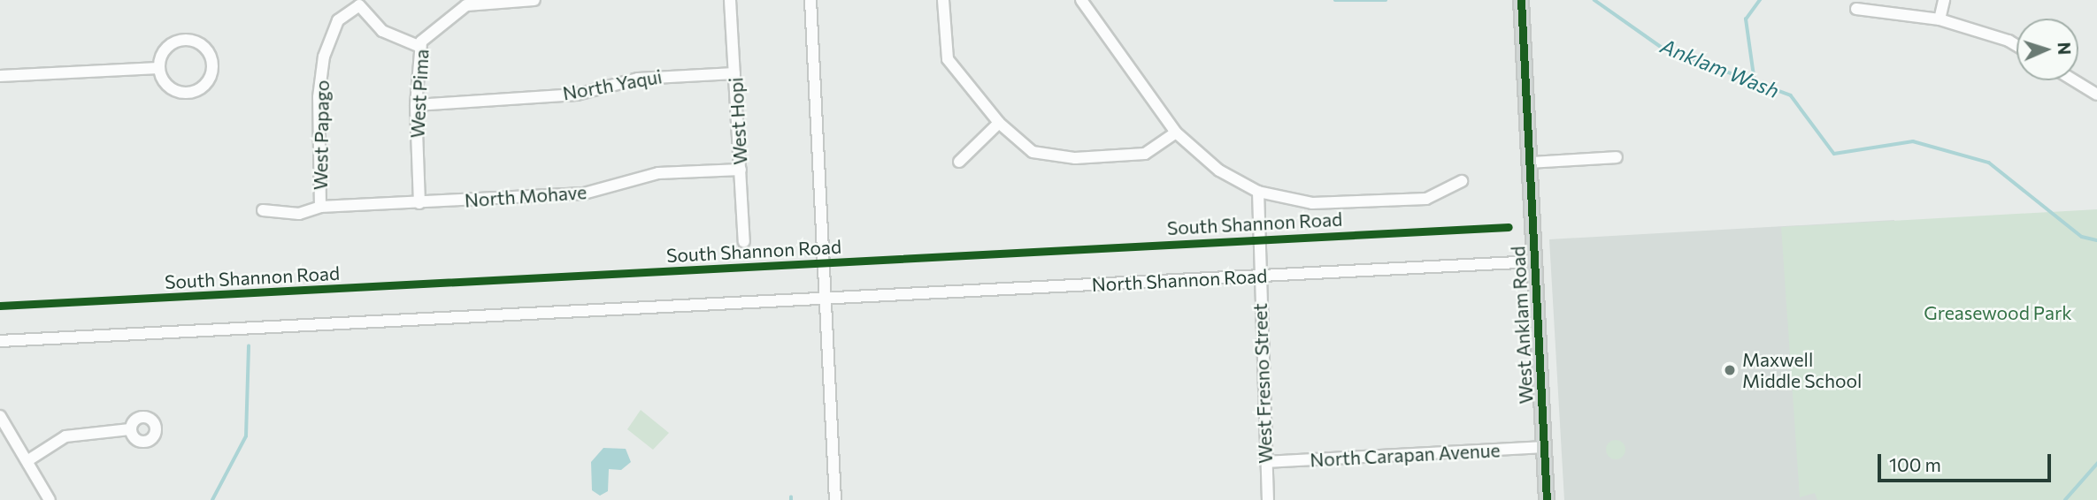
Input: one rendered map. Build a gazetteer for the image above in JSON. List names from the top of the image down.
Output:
{
  "streets": {
    "main road": ["West Anklam Road"],
    "street": [
      "North Yaqui",
      "West Pima",
      "West Hopi",
      "West Papago",
      "North Mohave",
      "North Shannon Road",
      "West Fresno Street",
      "North Carapan Avenue"
    ],
    "cycle path": ["South Shannon Road"]
  },
  "crossings": [
    ["North Yaqui", "West Pima"],
    ["North Yaqui", "West Hopi"],
    ["West Pima", "West Papago"],
    ["West Pima", "North Mohave"],
    ["West Hopi", "North Mohave"],
    ["West Papago", "North Mohave"],
    ["North Shannon Road", "West Anklam Road"],
    ["North Shannon Road", "West Fresno Street"],
    ["West Anklam Road", "North Carapan Avenue"],
    ["West Fresno Street", "North Carapan Avenue"]
  ],
  "water": ["Anklam Wash"],
  "parks": ["Greasewood Park"],
  "places": ["Maxwell Middle School"],
  "scale_bar": "100 m",
  "north": "right"
}
